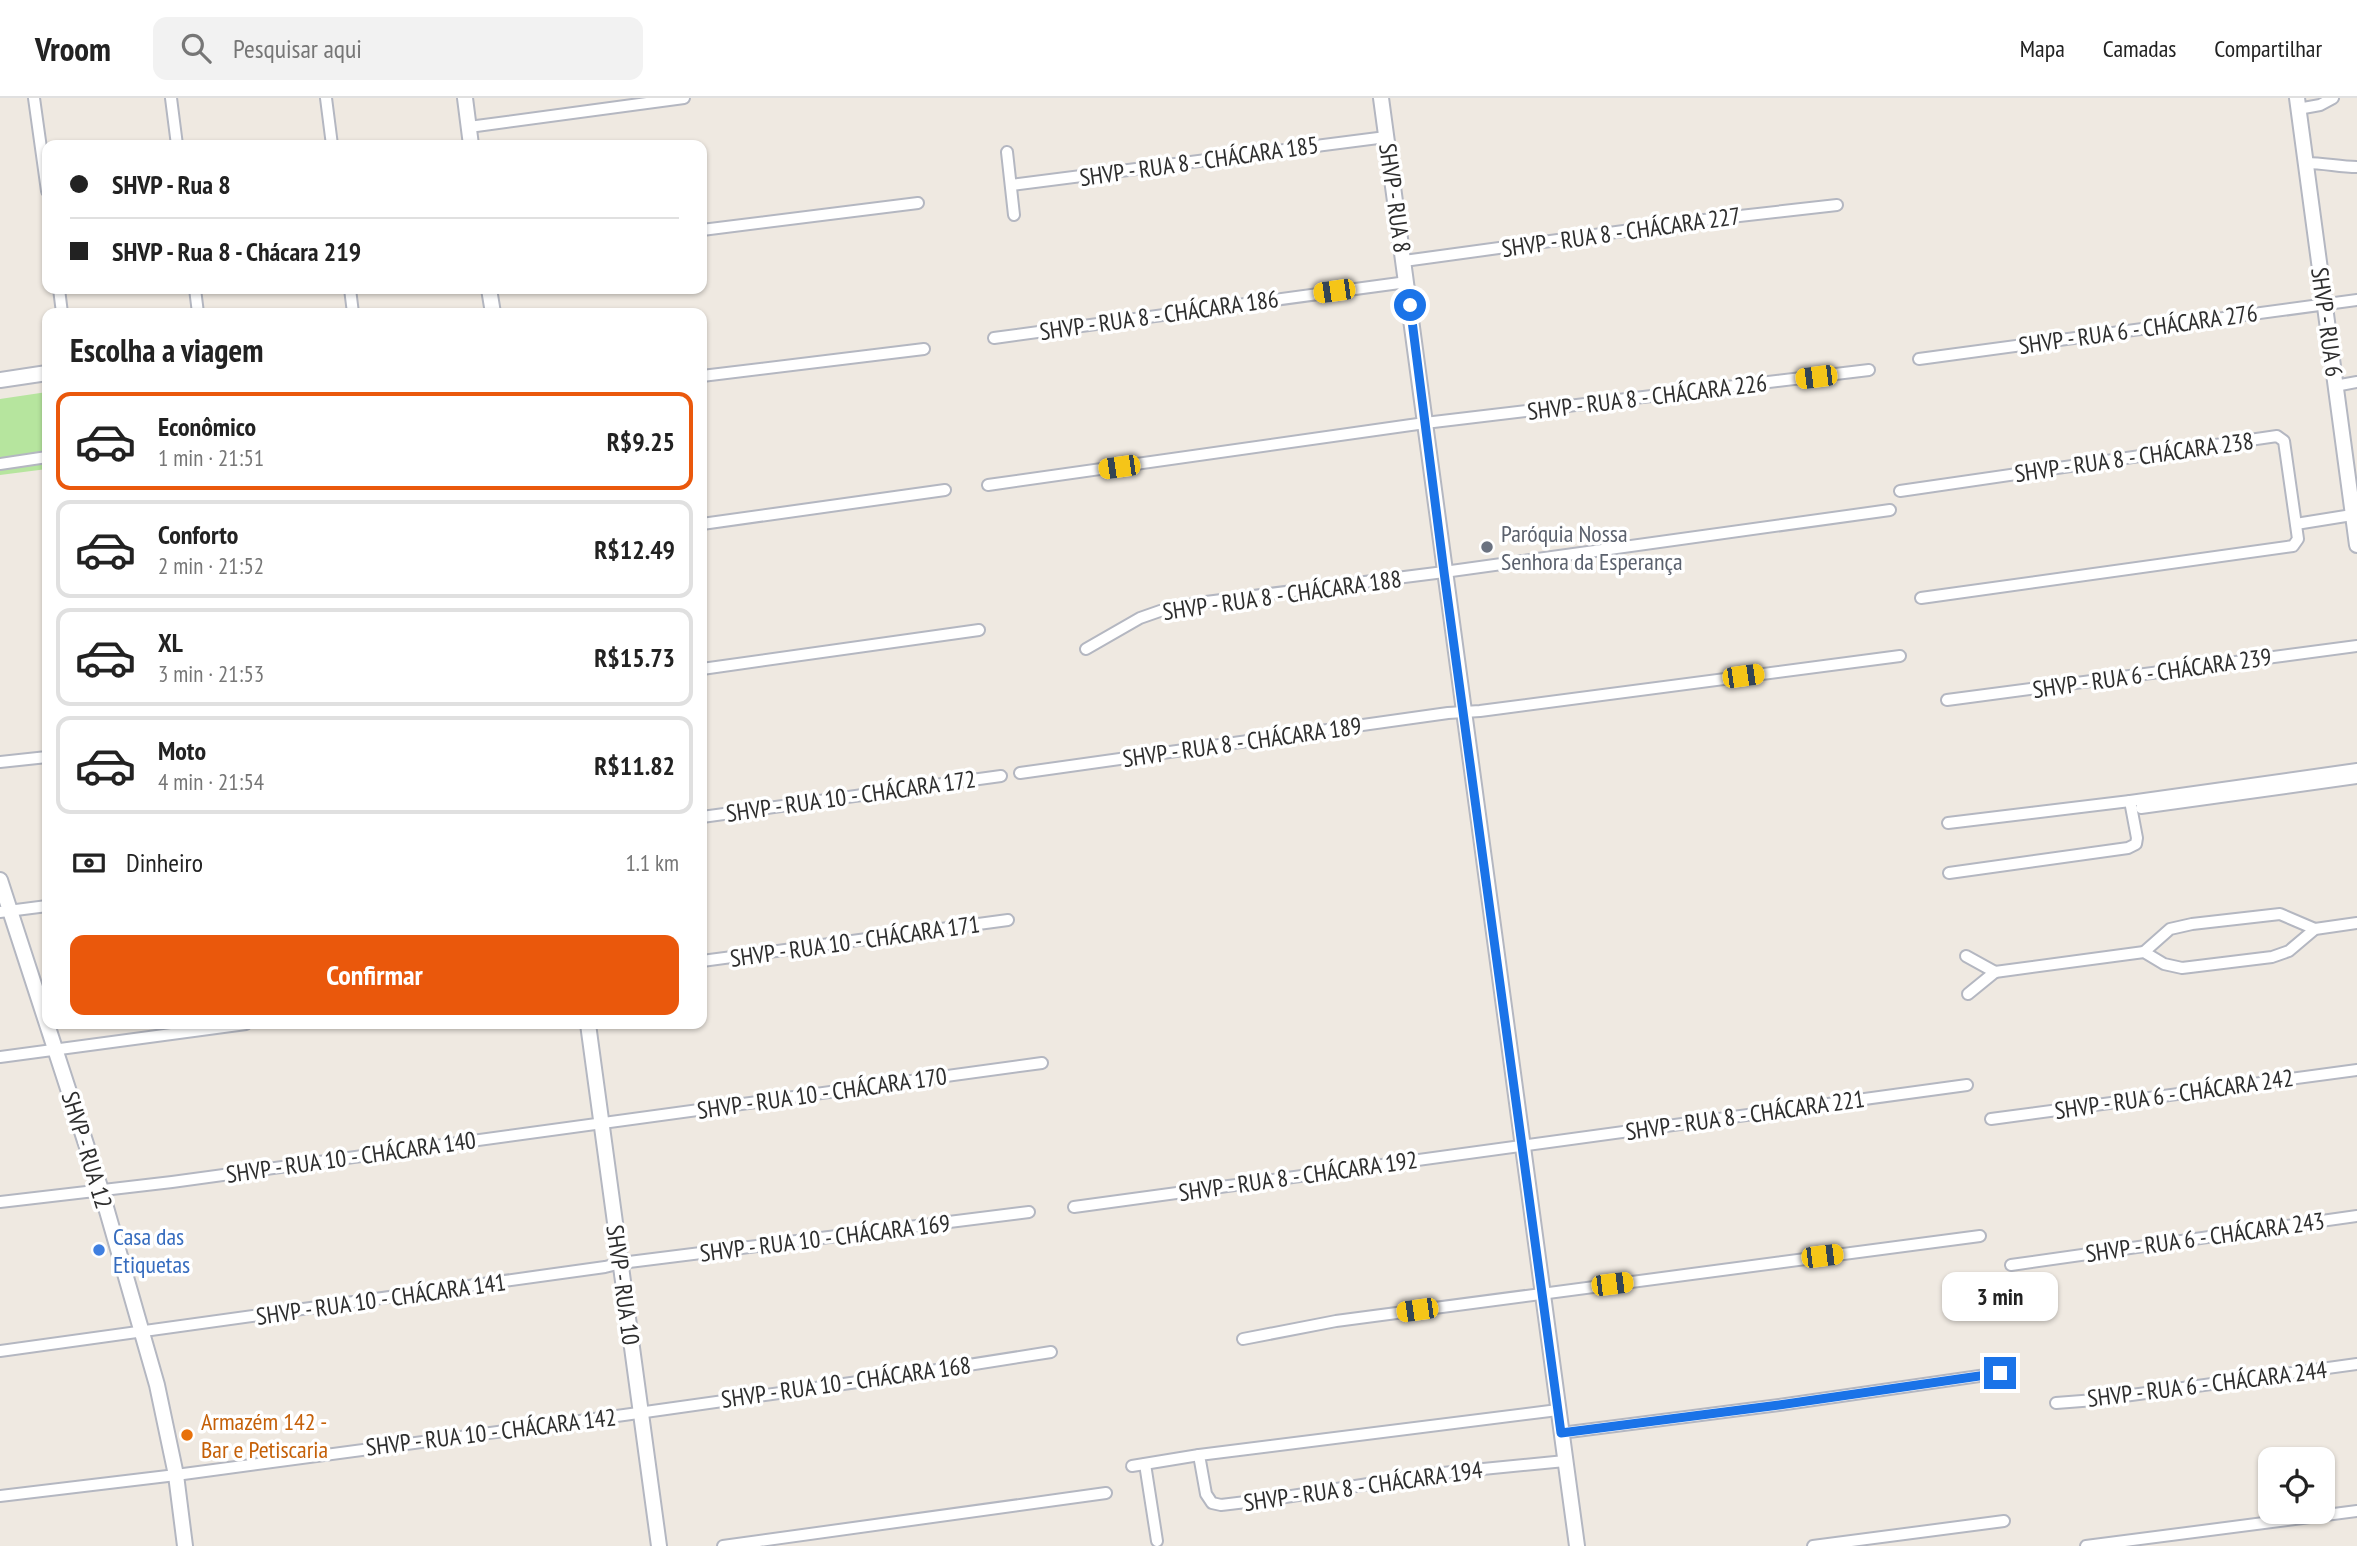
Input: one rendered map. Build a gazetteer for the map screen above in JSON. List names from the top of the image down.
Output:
{
  "streets": {
    "street": [
      "SHVP - RUA 8 - CHÁCARA 185",
      "SHVP - RUA 8",
      "SHVP - RUA 8 - CHÁCARA 227",
      "SHVP - RUA 8 - CHÁCARA 186",
      "SHVP - RUA 6",
      "SHVP - RUA 6 - CHÁCARA 276",
      "SHVP - RUA 8 - CHÁCARA 226",
      "SHVP - RUA 8 - CHÁCARA 238",
      "SHVP - RUA 8 - CHÁCARA 188",
      "SHVP - RUA 6 - CHÁCARA 239",
      "SHVP - RUA 8 - CHÁCARA 189",
      "SHVP - RUA 10 - CHÁCARA 172",
      "SHVP - RUA 10 - CHÁCARA 171",
      "SHVP - RUA 10 - CHÁCARA 170",
      "SHVP - RUA 6 - CHÁCARA 242",
      "SHVP - RUA 8 - CHÁCARA 221",
      "SHVP - RUA 12",
      "SHVP - RUA 10 - CHÁCARA 140",
      "SHVP - RUA 8 - CHÁCARA 192",
      "SHVP - RUA 6 - CHÁCARA 243",
      "SHVP - RUA 10 - CHÁCARA 169",
      "SHVP - RUA 10",
      "SHVP - RUA 10 - CHÁCARA 141",
      "SHVP - RUA 10 - CHÁCARA 168",
      "SHVP - RUA 6 - CHÁCARA 244",
      "SHVP - RUA 10 - CHÁCARA 142",
      "SHVP - RUA 8 - CHÁCARA 194"
    ]
  },
  "crossings": [
    ["SHVP - RUA 8 - CHÁCARA 185", "SHVP - RUA 8"],
    ["SHVP - RUA 8", "SHVP - RUA 8 - CHÁCARA 227"],
    ["SHVP - RUA 8", "SHVP - RUA 8 - CHÁCARA 186"],
    ["SHVP - RUA 8", "SHVP - RUA 8 - CHÁCARA 226"],
    ["SHVP - RUA 8", "SHVP - RUA 8 - CHÁCARA 188"],
    ["SHVP - RUA 8", "SHVP - RUA 8 - CHÁCARA 189"],
    ["SHVP - RUA 8", "SHVP - RUA 8 - CHÁCARA 221"],
    ["SHVP - RUA 8", "SHVP - RUA 8 - CHÁCARA 192"],
    ["SHVP - RUA 8", "SHVP - RUA 8 - CHÁCARA 194"],
    ["SHVP - RUA 6", "SHVP - RUA 6 - CHÁCARA 276"],
    ["SHVP - RUA 10 - CHÁCARA 170", "SHVP - RUA 10 - CHÁCARA 140"],
    ["SHVP - RUA 10 - CHÁCARA 170", "SHVP - RUA 10"],
    ["SHVP - RUA 8 - CHÁCARA 221", "SHVP - RUA 8 - CHÁCARA 192"],
    ["SHVP - RUA 12", "SHVP - RUA 10 - CHÁCARA 140"],
    ["SHVP - RUA 12", "SHVP - RUA 10 - CHÁCARA 141"],
    ["SHVP - RUA 12", "SHVP - RUA 10 - CHÁCARA 142"],
    ["SHVP - RUA 10 - CHÁCARA 140", "SHVP - RUA 10"],
    ["SHVP - RUA 10 - CHÁCARA 169", "SHVP - RUA 10"],
    ["SHVP - RUA 10 - CHÁCARA 169", "SHVP - RUA 10 - CHÁCARA 141"],
    ["SHVP - RUA 10", "SHVP - RUA 10 - CHÁCARA 141"],
    ["SHVP - RUA 10", "SHVP - RUA 10 - CHÁCARA 168"],
    ["SHVP - RUA 10", "SHVP - RUA 10 - CHÁCARA 142"],
    ["SHVP - RUA 10 - CHÁCARA 168", "SHVP - RUA 10 - CHÁCARA 142"]
  ],
  "places": ["Paróquia Nossa Senhora da Esperança", "Casa das Etiquetas", "Armazém 142 - Bar e Petiscaria"],
  "page": {
    "header": "Vroom",
    "search": "Pesquisar aqui",
    "nav": ["Mapa", "Camadas", "Compartilhar"],
    "banner": ["SHVP - Rua 8", "SHVP - Rua 8 - Chácara 219"],
    "heading": "Escolha a viagem",
    "list": [
      {
        "name": "Econômico",
        "note": "1 min · 21:51",
        "value": "R$9.25"
      },
      {
        "name": "Conforto",
        "note": "2 min · 21:52",
        "value": "R$12.49"
      },
      {
        "name": "XL",
        "note": "3 min · 21:53",
        "value": "R$15.73"
      },
      {
        "name": "Moto",
        "note": "4 min · 21:54",
        "value": "R$11.82"
      }
    ],
    "pay": ["Dinheiro", "1.1 km"],
    "buttons": "Confirmar",
    "bubble": "3 min"
  }
}
